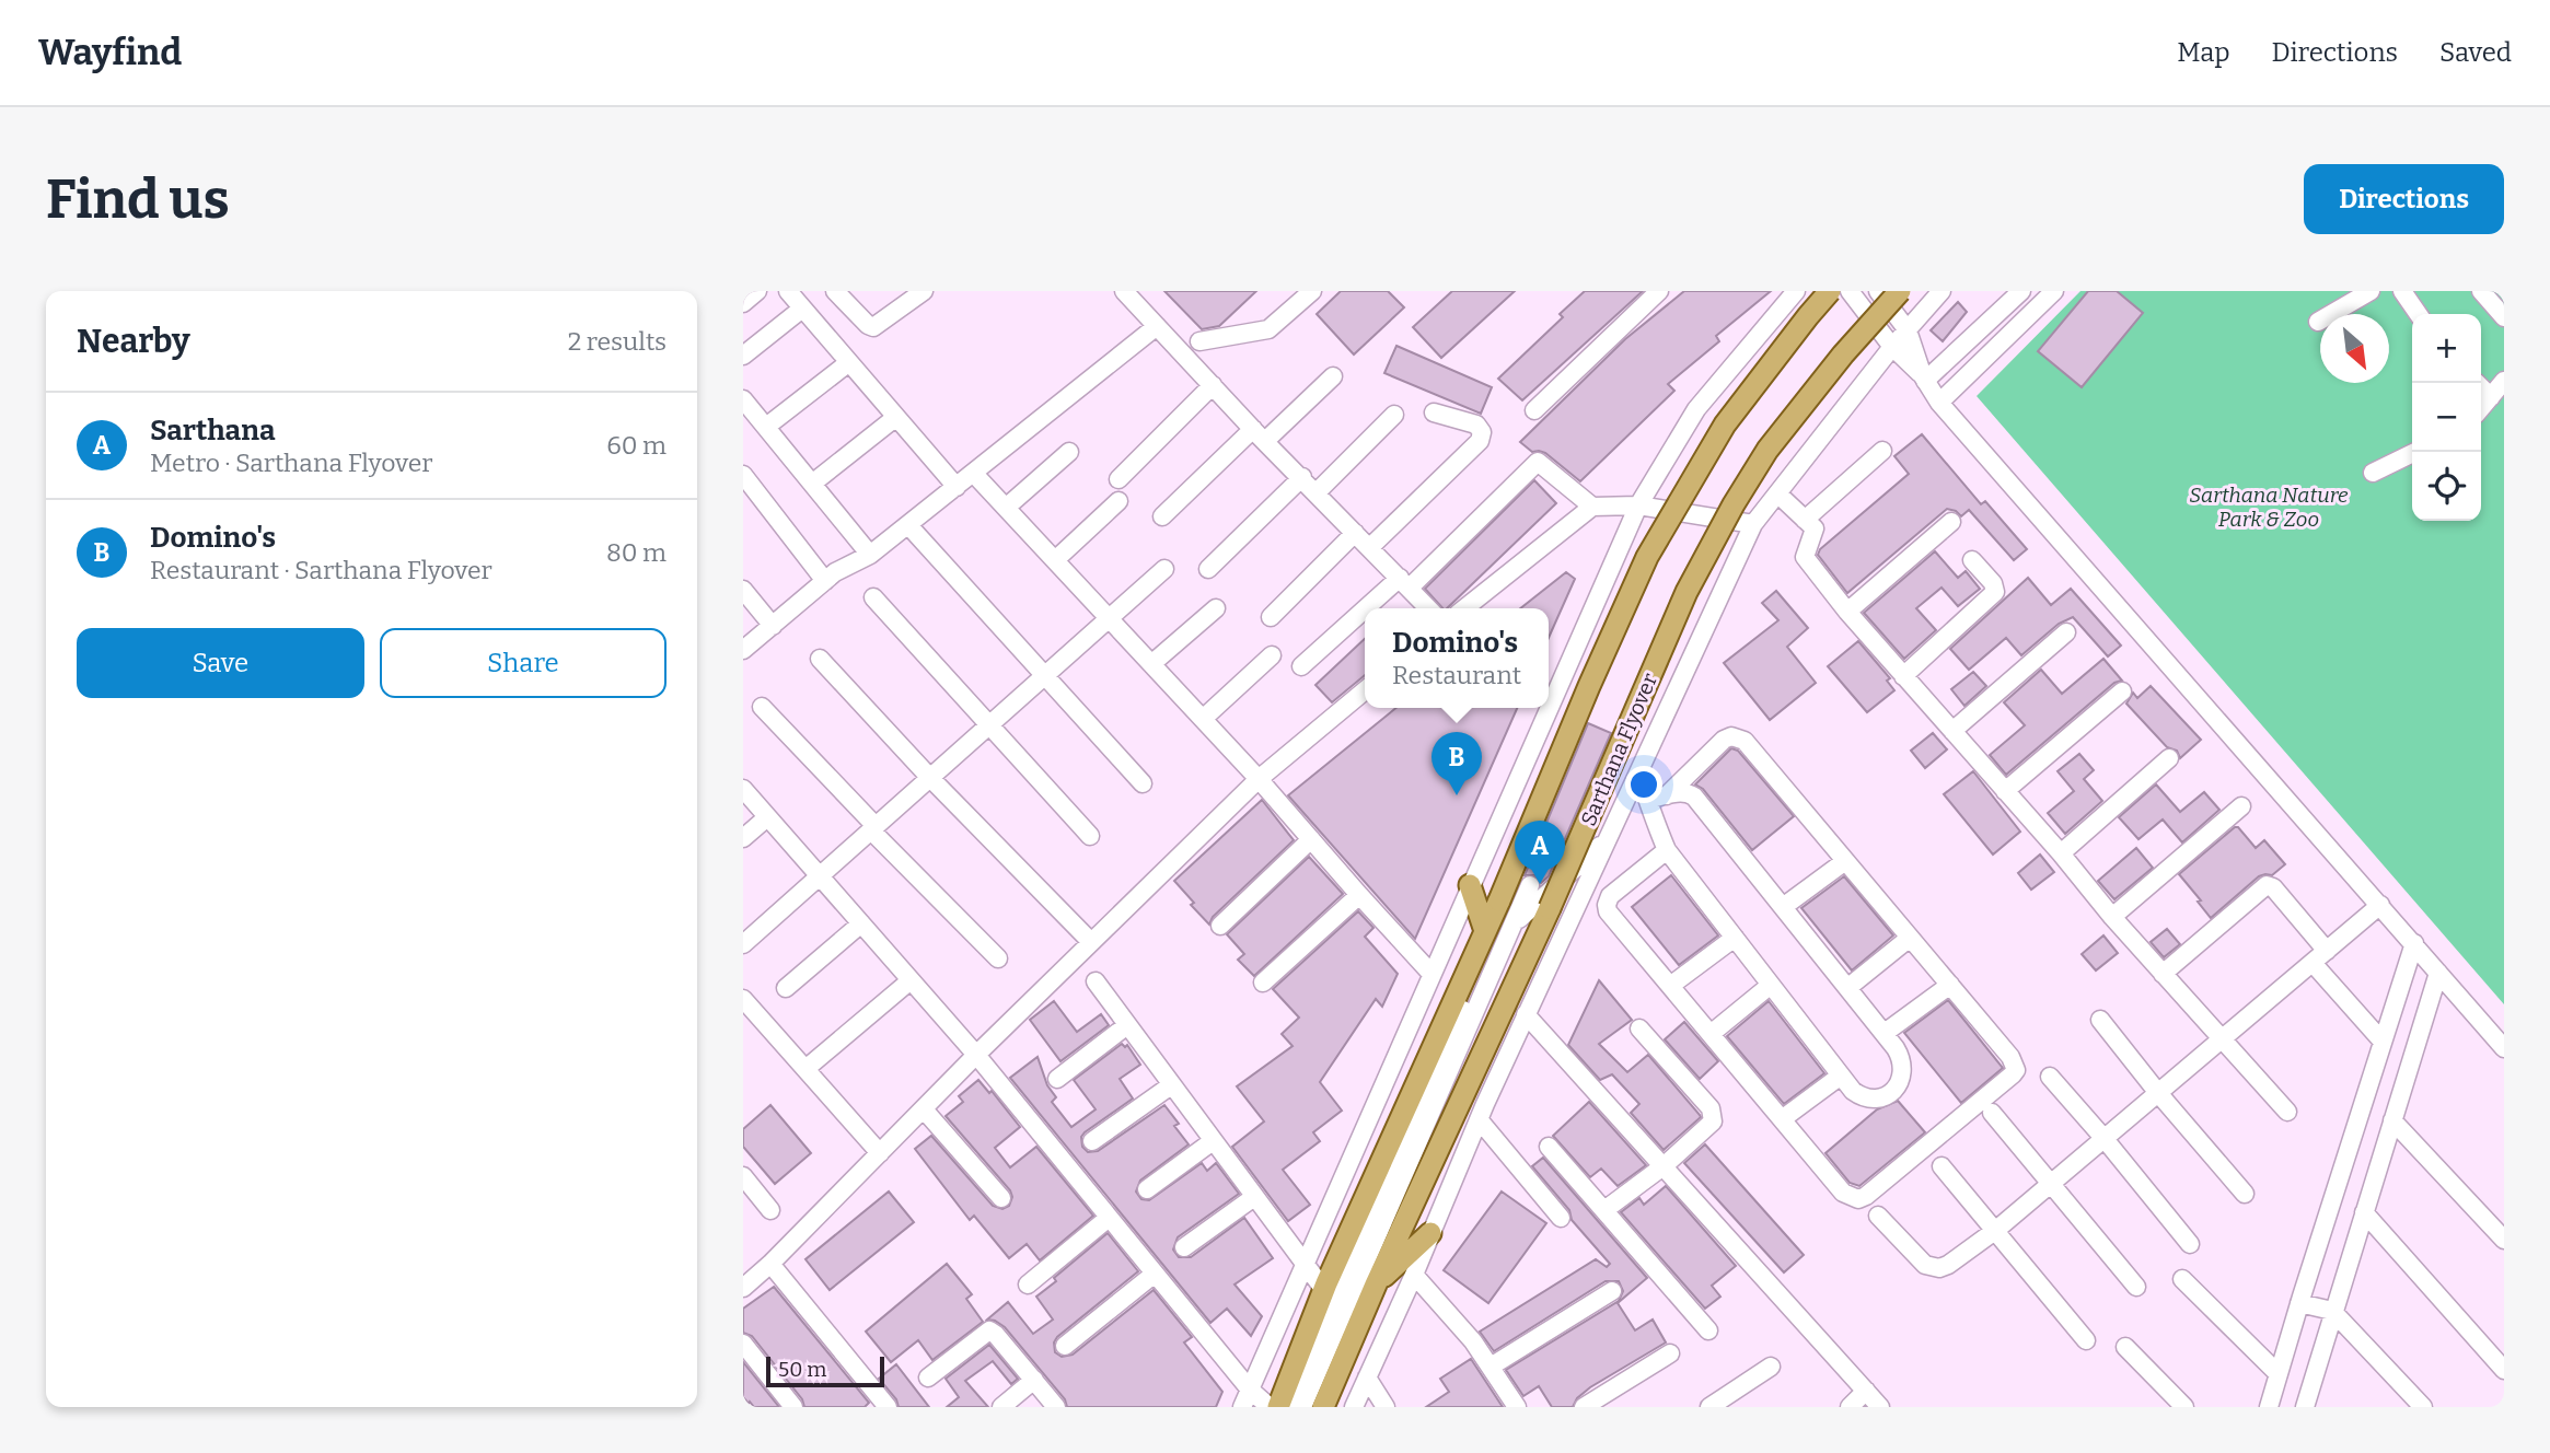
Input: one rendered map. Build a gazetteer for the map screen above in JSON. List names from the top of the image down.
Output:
{
  "streets": {
    "main road": ["Sarthana Flyover"]
  },
  "parks": ["Sarthana Nature Park & Zoo"],
  "scale_bar": "50 m",
  "north": "bottom right",
  "page": {
    "header": "Wayfind",
    "nav": ["Map", "Directions", "Saved"],
    "buttons": [
      "Directions",
      ["Save", "Share"]
    ],
    "title": "Find us",
    "heading": ["Nearby", "2 results"],
    "map_buttons": ["+", "−"],
    "list": [
      {
        "mark": "A",
        "name": "Sarthana",
        "note": "Metro · Sarthana Flyover",
        "value": "60 m"
      },
      {
        "mark": "B",
        "name": "Domino's",
        "note": "Restaurant · Sarthana Flyover",
        "value": "80 m"
      }
    ],
    "popup": ["Domino's", "Restaurant"],
    "pins": ["B", "A"],
    "scale": "50 m"
  }
}
